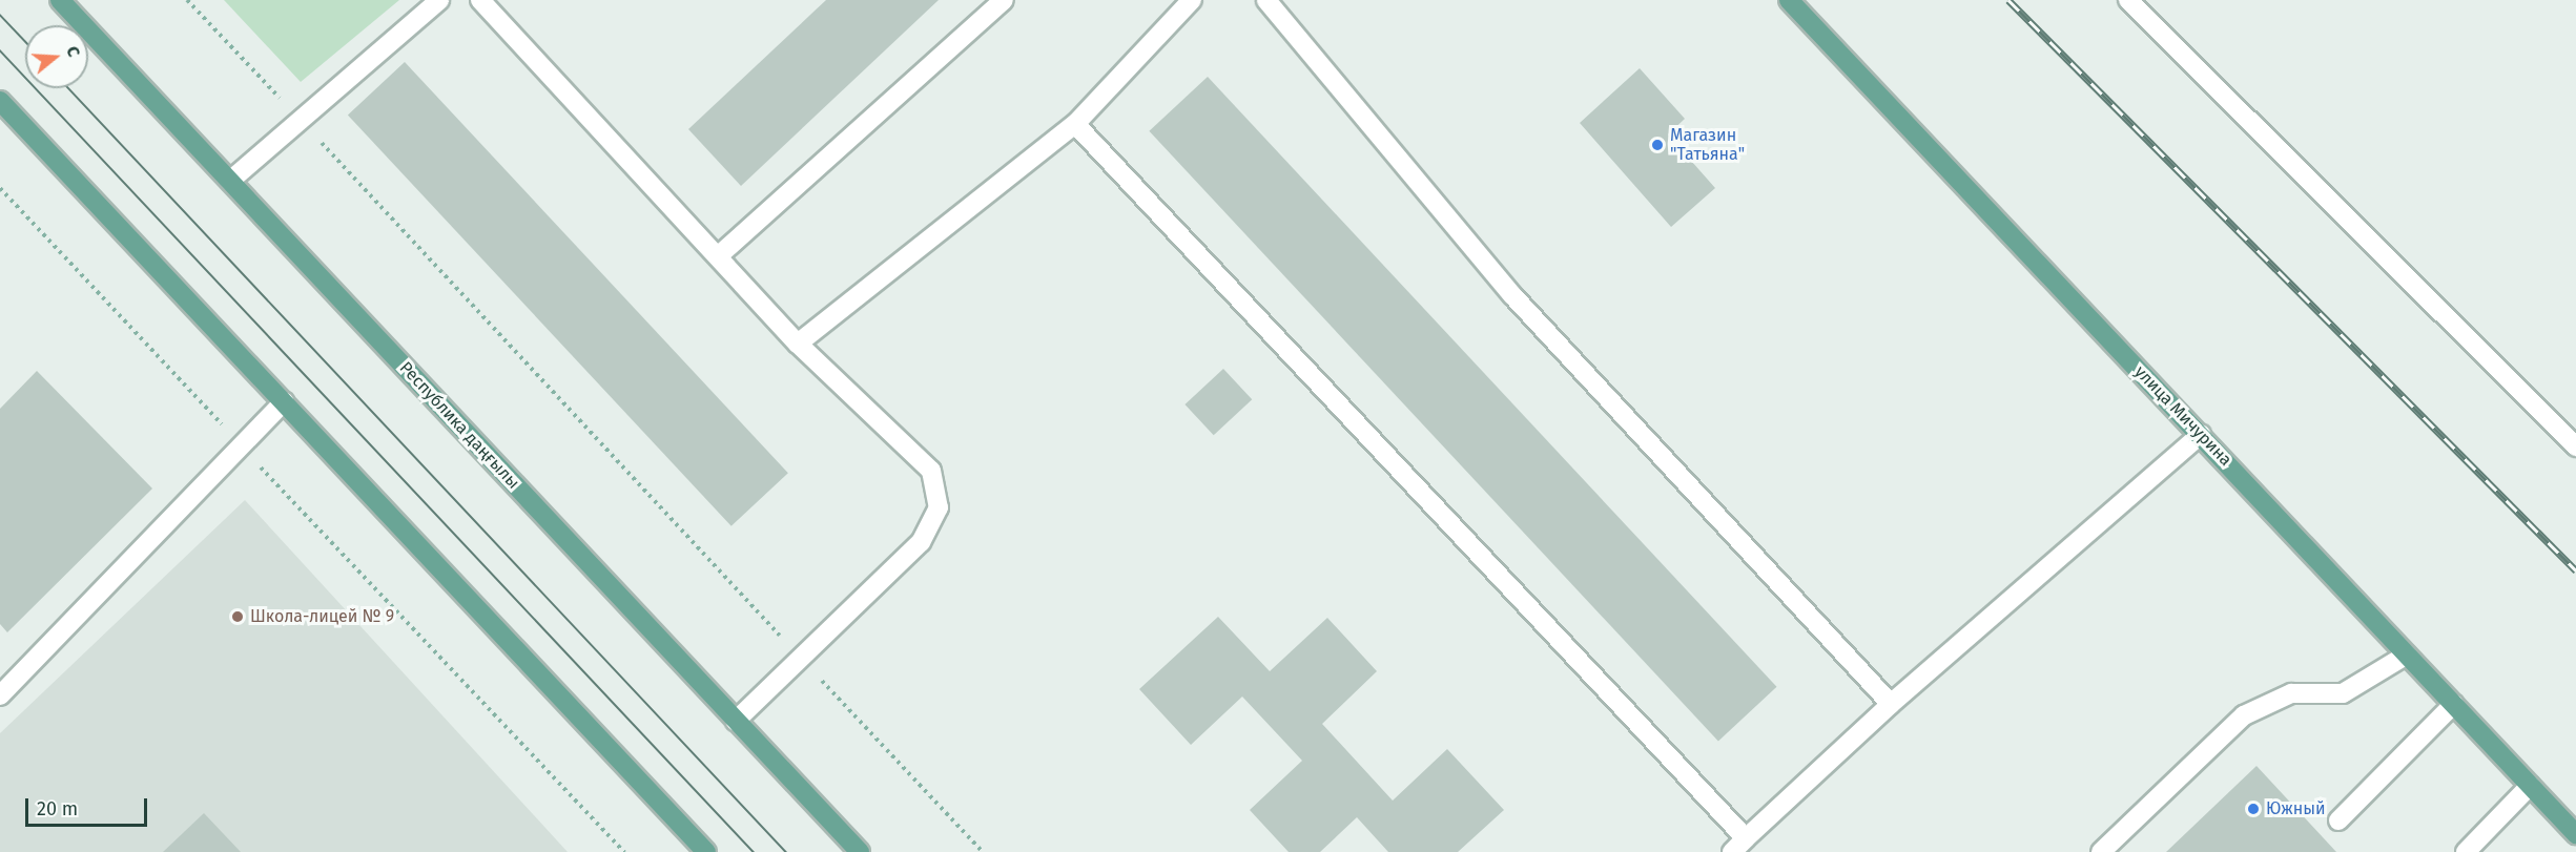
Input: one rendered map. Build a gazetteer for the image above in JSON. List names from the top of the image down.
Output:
{
  "streets": {
    "main road": ["улица Мичурина", "Республика даңғылы"]
  },
  "places": ["Магазин \"Татьяна\"", "Школа-лицей № 9", "Южный"],
  "scale_bar": "20 m",
  "north": "right"
}
